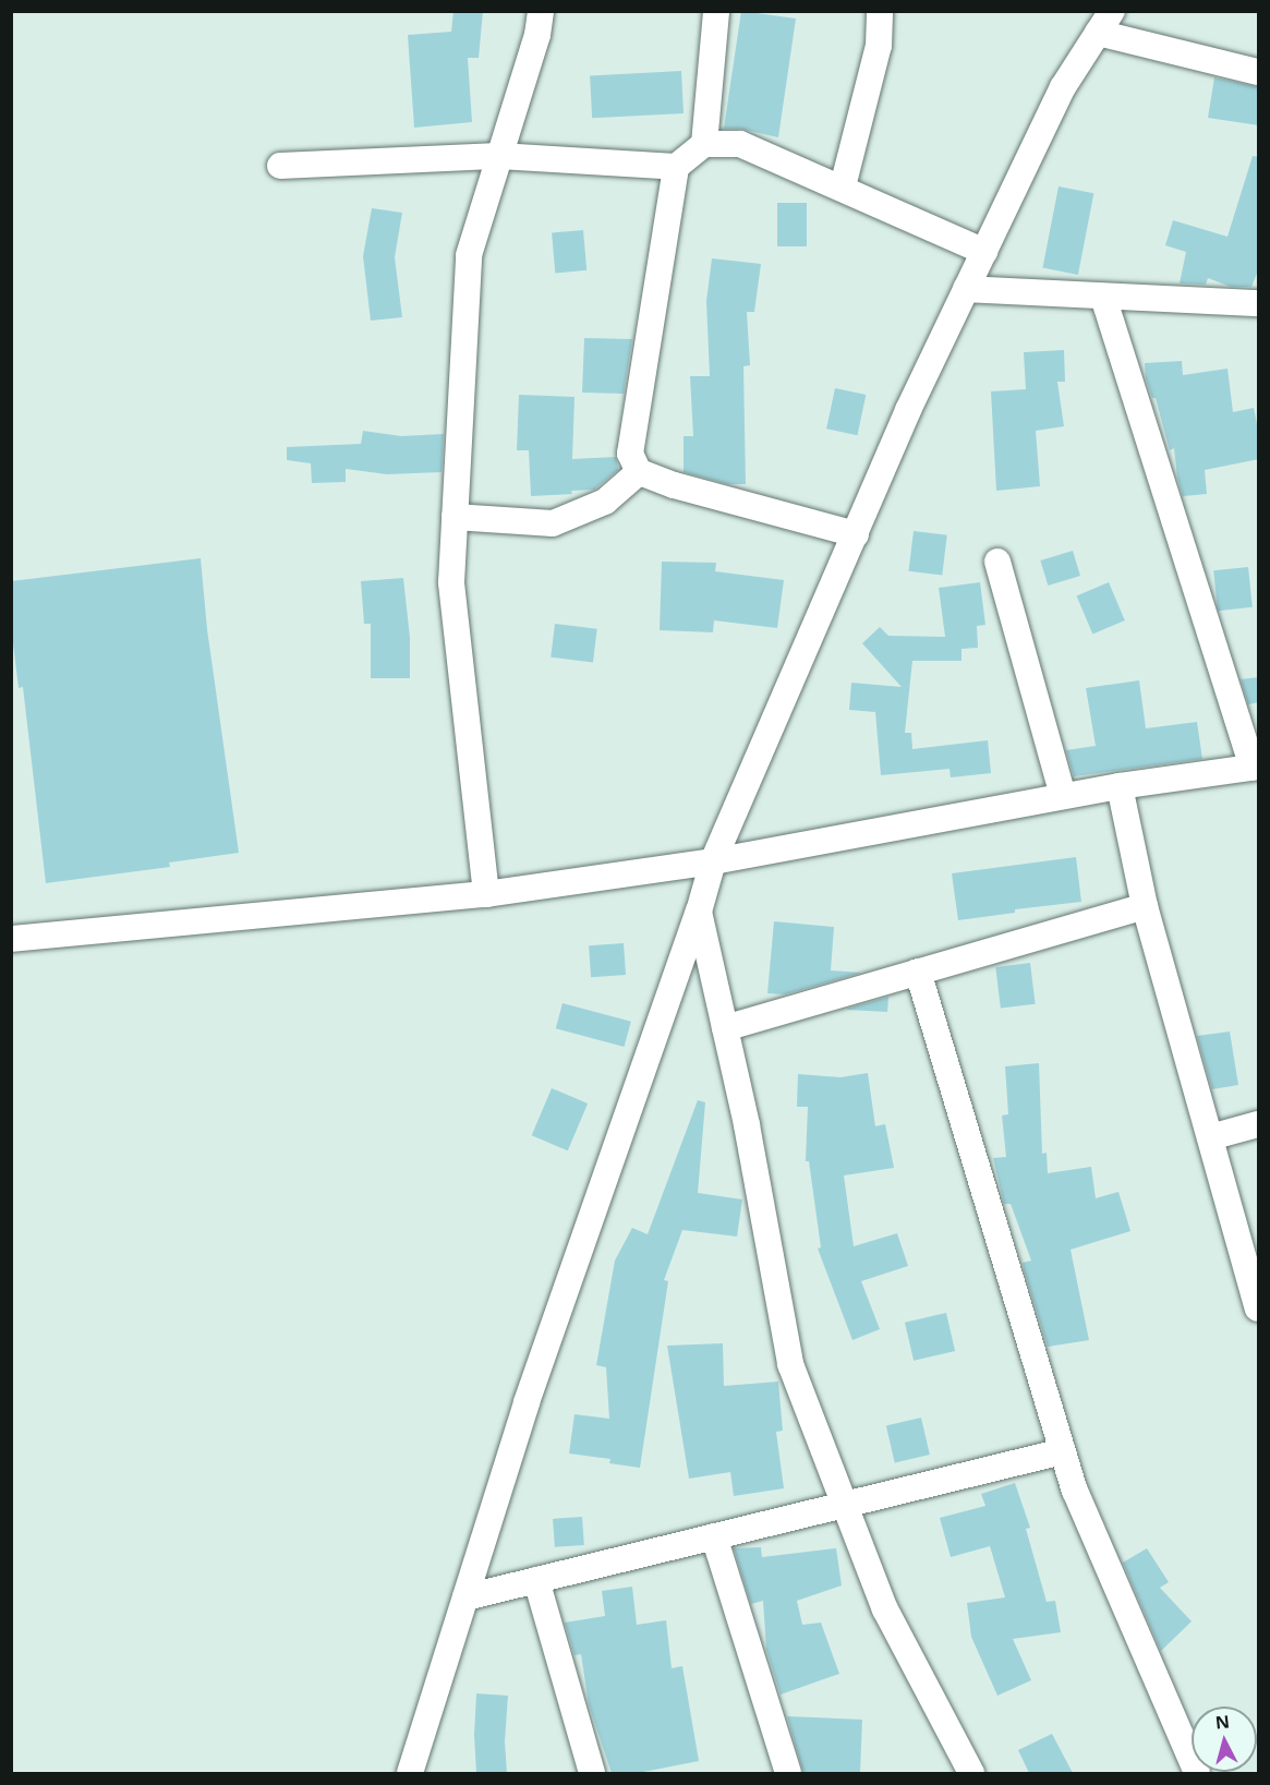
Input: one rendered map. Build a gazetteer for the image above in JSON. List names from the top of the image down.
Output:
{
  "north": "top"
}
